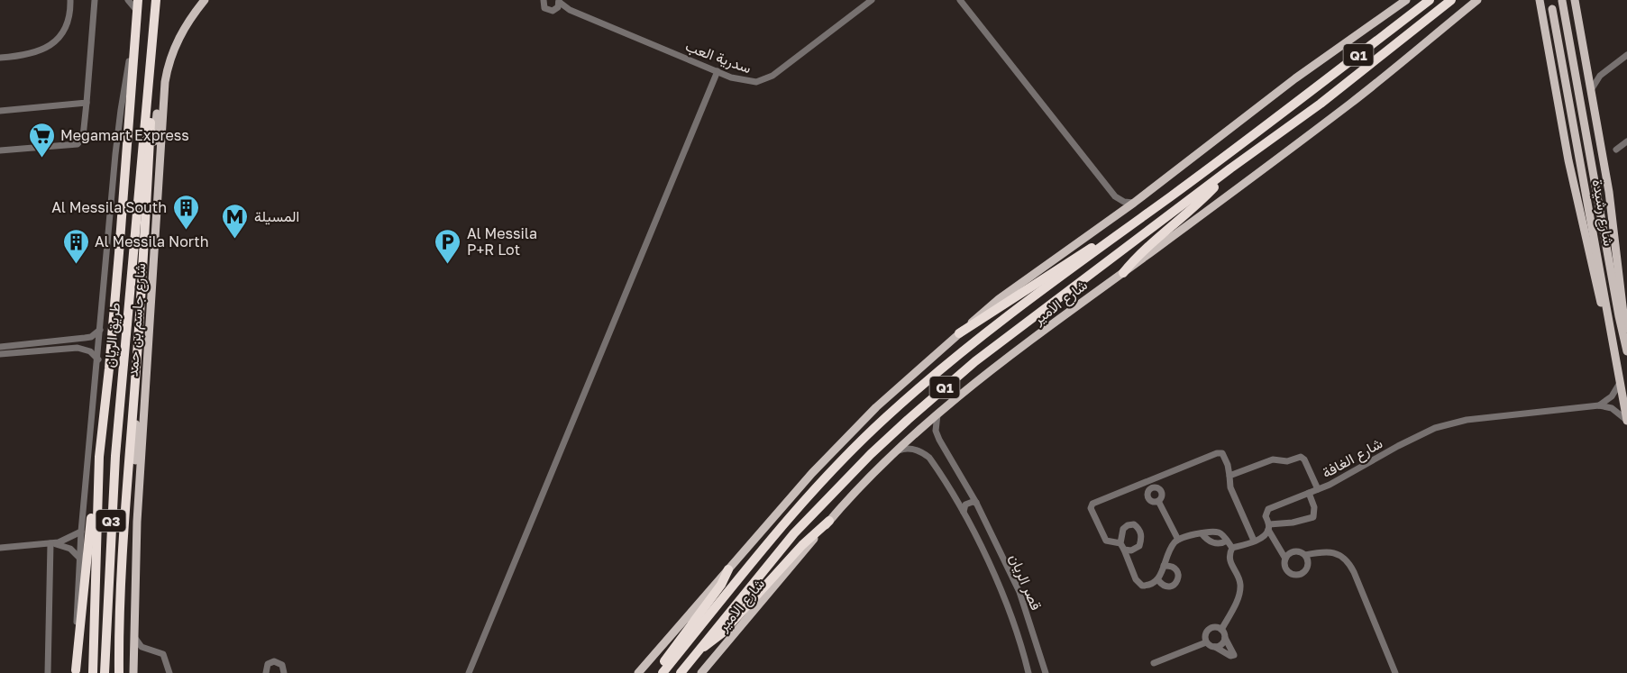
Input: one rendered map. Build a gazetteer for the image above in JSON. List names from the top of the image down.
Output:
{
  "streets": {
    "highway": [
      "Q1",
      "شارع الامير",
      "طريق الريان",
      "Q3"
    ],
    "main road": ["شارع رشيدة", "شارع جاسم بن حمد"],
    "street": ["سدرية العب", "شارع الغافة", "قصر الريان"]
  },
  "crossings": [
    ["شارع الامير", "قصر الريان"]
  ],
  "places": {
    "supermarket": ["Megamart Express"],
    "building": ["Al Messila South", "Al Messila North"],
    "metro station": ["المسيلة"],
    "parking": ["Al Messila P+R Lot"]
  }
}
